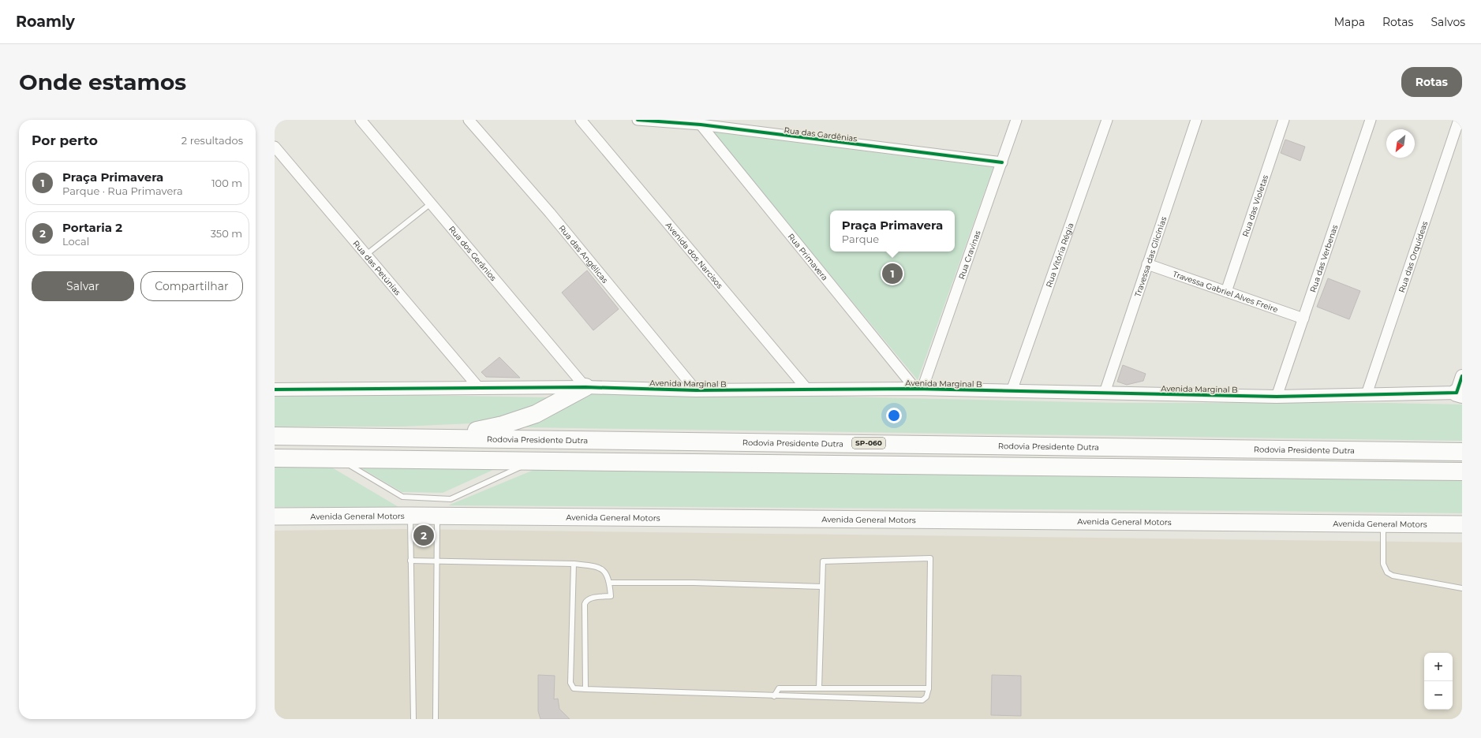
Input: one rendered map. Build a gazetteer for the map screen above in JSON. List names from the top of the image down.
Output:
{
  "streets": {
    "highway": ["Rodovia Presidente Dutra", "SP-060"],
    "main road": ["Avenida General Motors"],
    "street": [
      "Rua das Gardênias",
      "Rua das Violetas",
      "Rua dos Gerânios",
      "Rua das Angélicas",
      "Avenida dos Narcisos",
      "Rua Cravinas",
      "Rua Vitória Régia",
      "Rua Primavera",
      "Travessa das Glicínias",
      "Rua das Orquídeas",
      "Rua das Verbenas",
      "Rua das Petúnias",
      "Travessa Gabriel Alves Freire",
      "Avenida Marginal B"
    ]
  },
  "crossings": [
    ["Rua das Gardênias", "Rua Cravinas"],
    ["Rua das Gardênias", "Rua Primavera"],
    ["Rua das Violetas", "Travessa Gabriel Alves Freire"],
    ["Rua dos Gerânios", "Avenida Marginal B"],
    ["Rua das Angélicas", "Avenida Marginal B"],
    ["Avenida dos Narcisos", "Avenida Marginal B"],
    ["Rua Cravinas", "Rua Primavera"],
    ["Rua Cravinas", "Avenida Marginal B"],
    ["Rua Vitória Régia", "Avenida Marginal B"],
    ["Rua Primavera", "Avenida Marginal B"],
    ["Travessa das Glicínias", "Travessa Gabriel Alves Freire"],
    ["Travessa das Glicínias", "Avenida Marginal B"],
    ["Rua das Orquídeas", "Avenida Marginal B"],
    ["Rua das Verbenas", "Travessa Gabriel Alves Freire"],
    ["Rua das Verbenas", "Avenida Marginal B"],
    ["Rua das Petúnias", "Avenida Marginal B"]
  ],
  "north": "bottom left",
  "page": {
    "header": "Roamly",
    "nav": ["Mapa", "Rotas", "Salvos"],
    "buttons": [
      "Rotas",
      ["Salvar", "Compartilhar"]
    ],
    "title": "Onde estamos",
    "heading": ["Por perto", "2 resultados"],
    "list": [
      {
        "mark": "1",
        "name": "Praça Primavera",
        "note": "Parque · Rua Primavera",
        "value": "100 m"
      },
      {
        "mark": "2",
        "name": "Portaria 2",
        "note": "Local",
        "value": "350 m"
      }
    ],
    "popup": ["Praça Primavera", "Parque"],
    "pins": ["1", "2"],
    "map_buttons": ["+", "−"]
  }
}
